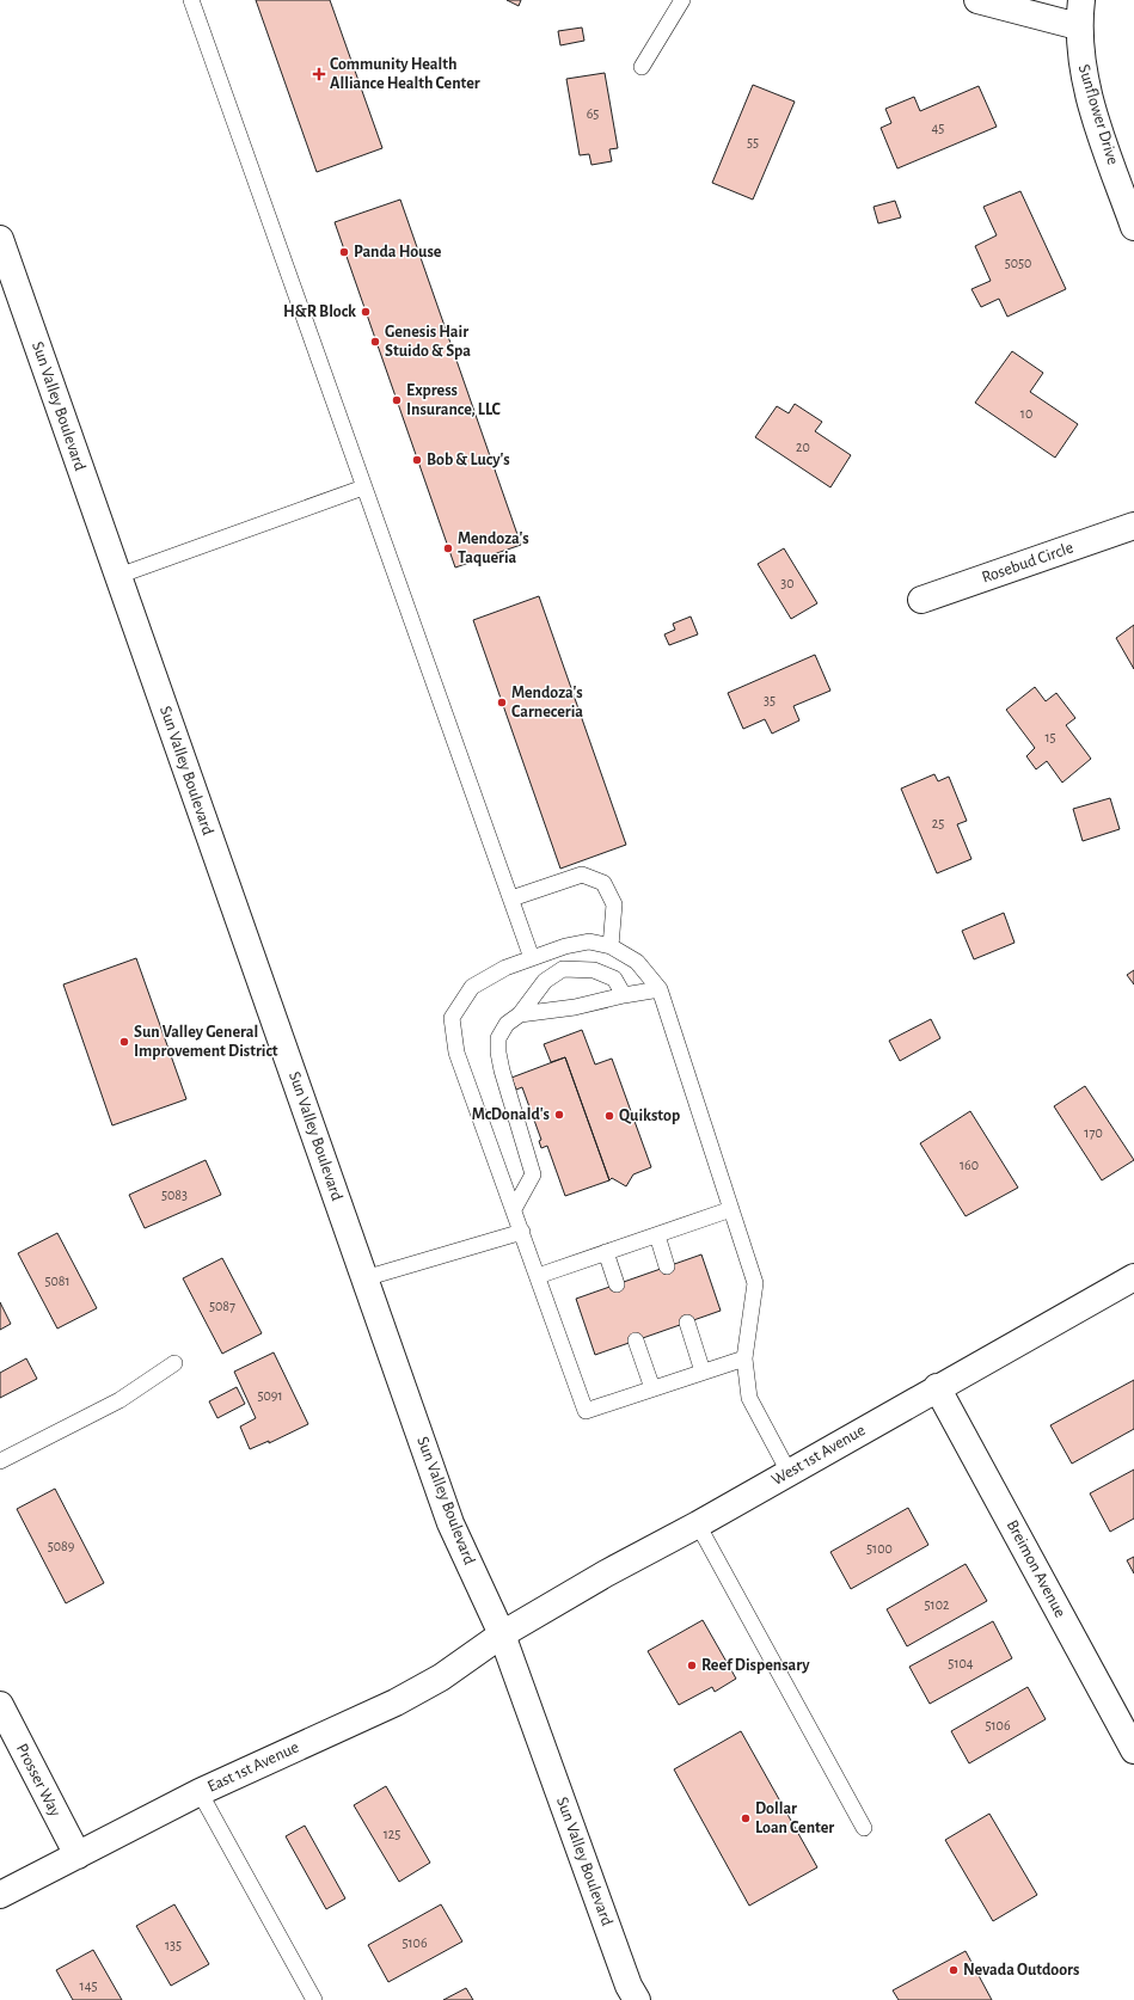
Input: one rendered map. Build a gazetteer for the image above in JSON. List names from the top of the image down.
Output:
{
  "streets": {
    "street": [
      "Sunflower Drive",
      "Sun Valley Boulevard",
      "Rosebud Circle",
      "West 1st Avenue",
      "Breimon Avenue",
      "East 1st Avenue",
      "Prosser Way"
    ]
  },
  "crossings": [
    ["Sun Valley Boulevard", "West 1st Avenue"],
    ["Sun Valley Boulevard", "East 1st Avenue"],
    ["West 1st Avenue", "Breimon Avenue"],
    ["West 1st Avenue", "East 1st Avenue"],
    ["East 1st Avenue", "Prosser Way"]
  ],
  "places": {
    "health": ["Community Health Alliance Health Center"],
    "other": [
      "Panda House",
      "H&R Block",
      "Genesis Hair Stuido & Spa",
      "Express Insurance, LLC",
      "Bob & Lucy's",
      "Mendoza's Taqueria",
      "Mendoza's Carneceria",
      "Sun Valley General Improvement District",
      "McDonald's",
      "Quikstop",
      "Reef Dispensary",
      "Dollar Loan Center",
      "Nevada Outdoors"
    ]
  },
  "house_numbers": [
    "65",
    "45",
    "55",
    "5050",
    "10",
    "20",
    "30",
    "35",
    "15",
    "25",
    "170",
    "160",
    "5083",
    "5081",
    "5087",
    "5091",
    "5089",
    "5100",
    "5102",
    "5104",
    "5106",
    "125",
    "5106",
    "135",
    "145"
  ]
}
